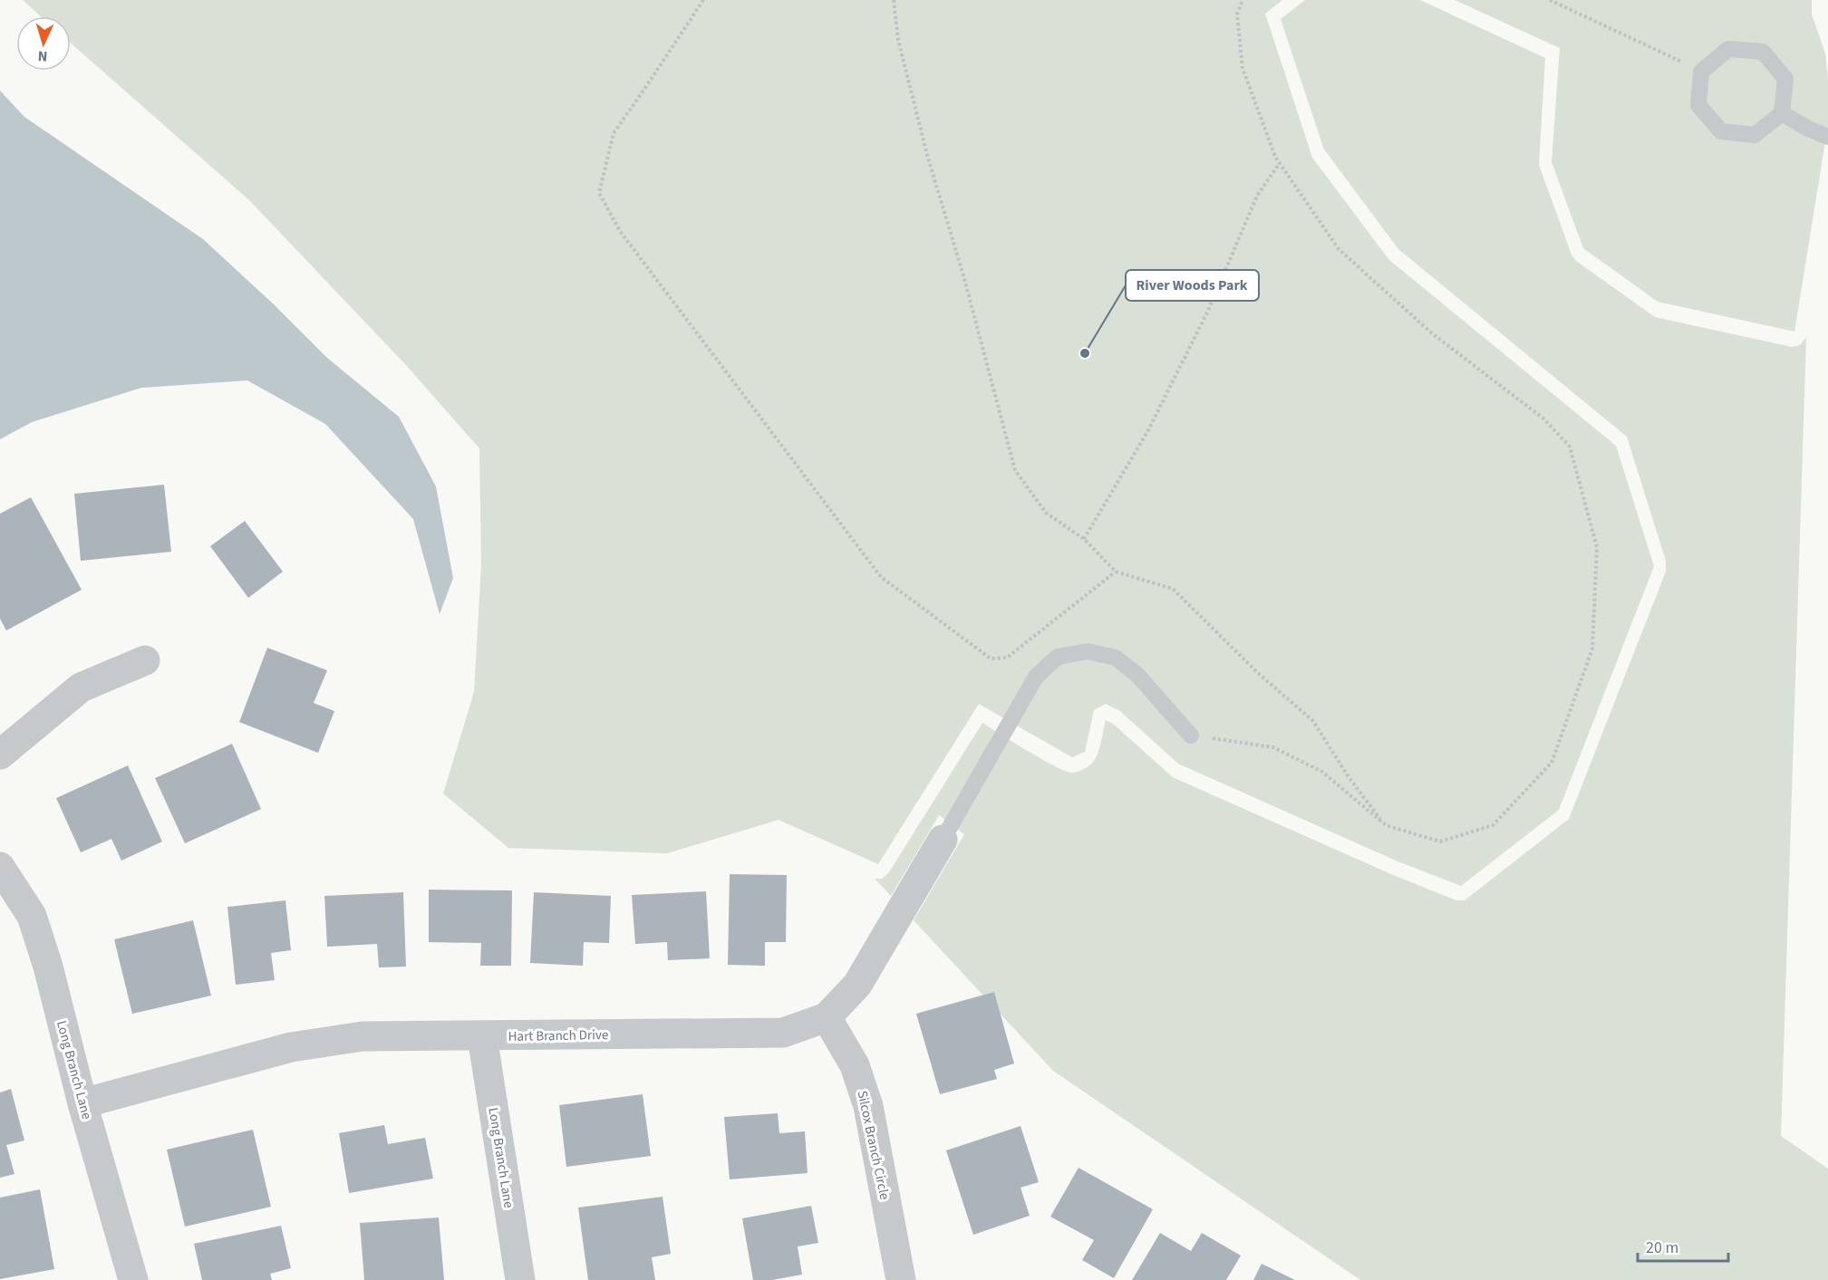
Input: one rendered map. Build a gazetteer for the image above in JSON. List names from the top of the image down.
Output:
{
  "streets": {
    "street": ["Hart Branch Drive", "Long Branch Lane", "Silcox Branch Circle"]
  },
  "crossings": [
    ["Hart Branch Drive", "Long Branch Lane"],
    ["Hart Branch Drive", "Silcox Branch Circle"]
  ],
  "places": ["River Woods Park"],
  "scale_bar": "20 m",
  "north": "bottom"
}
